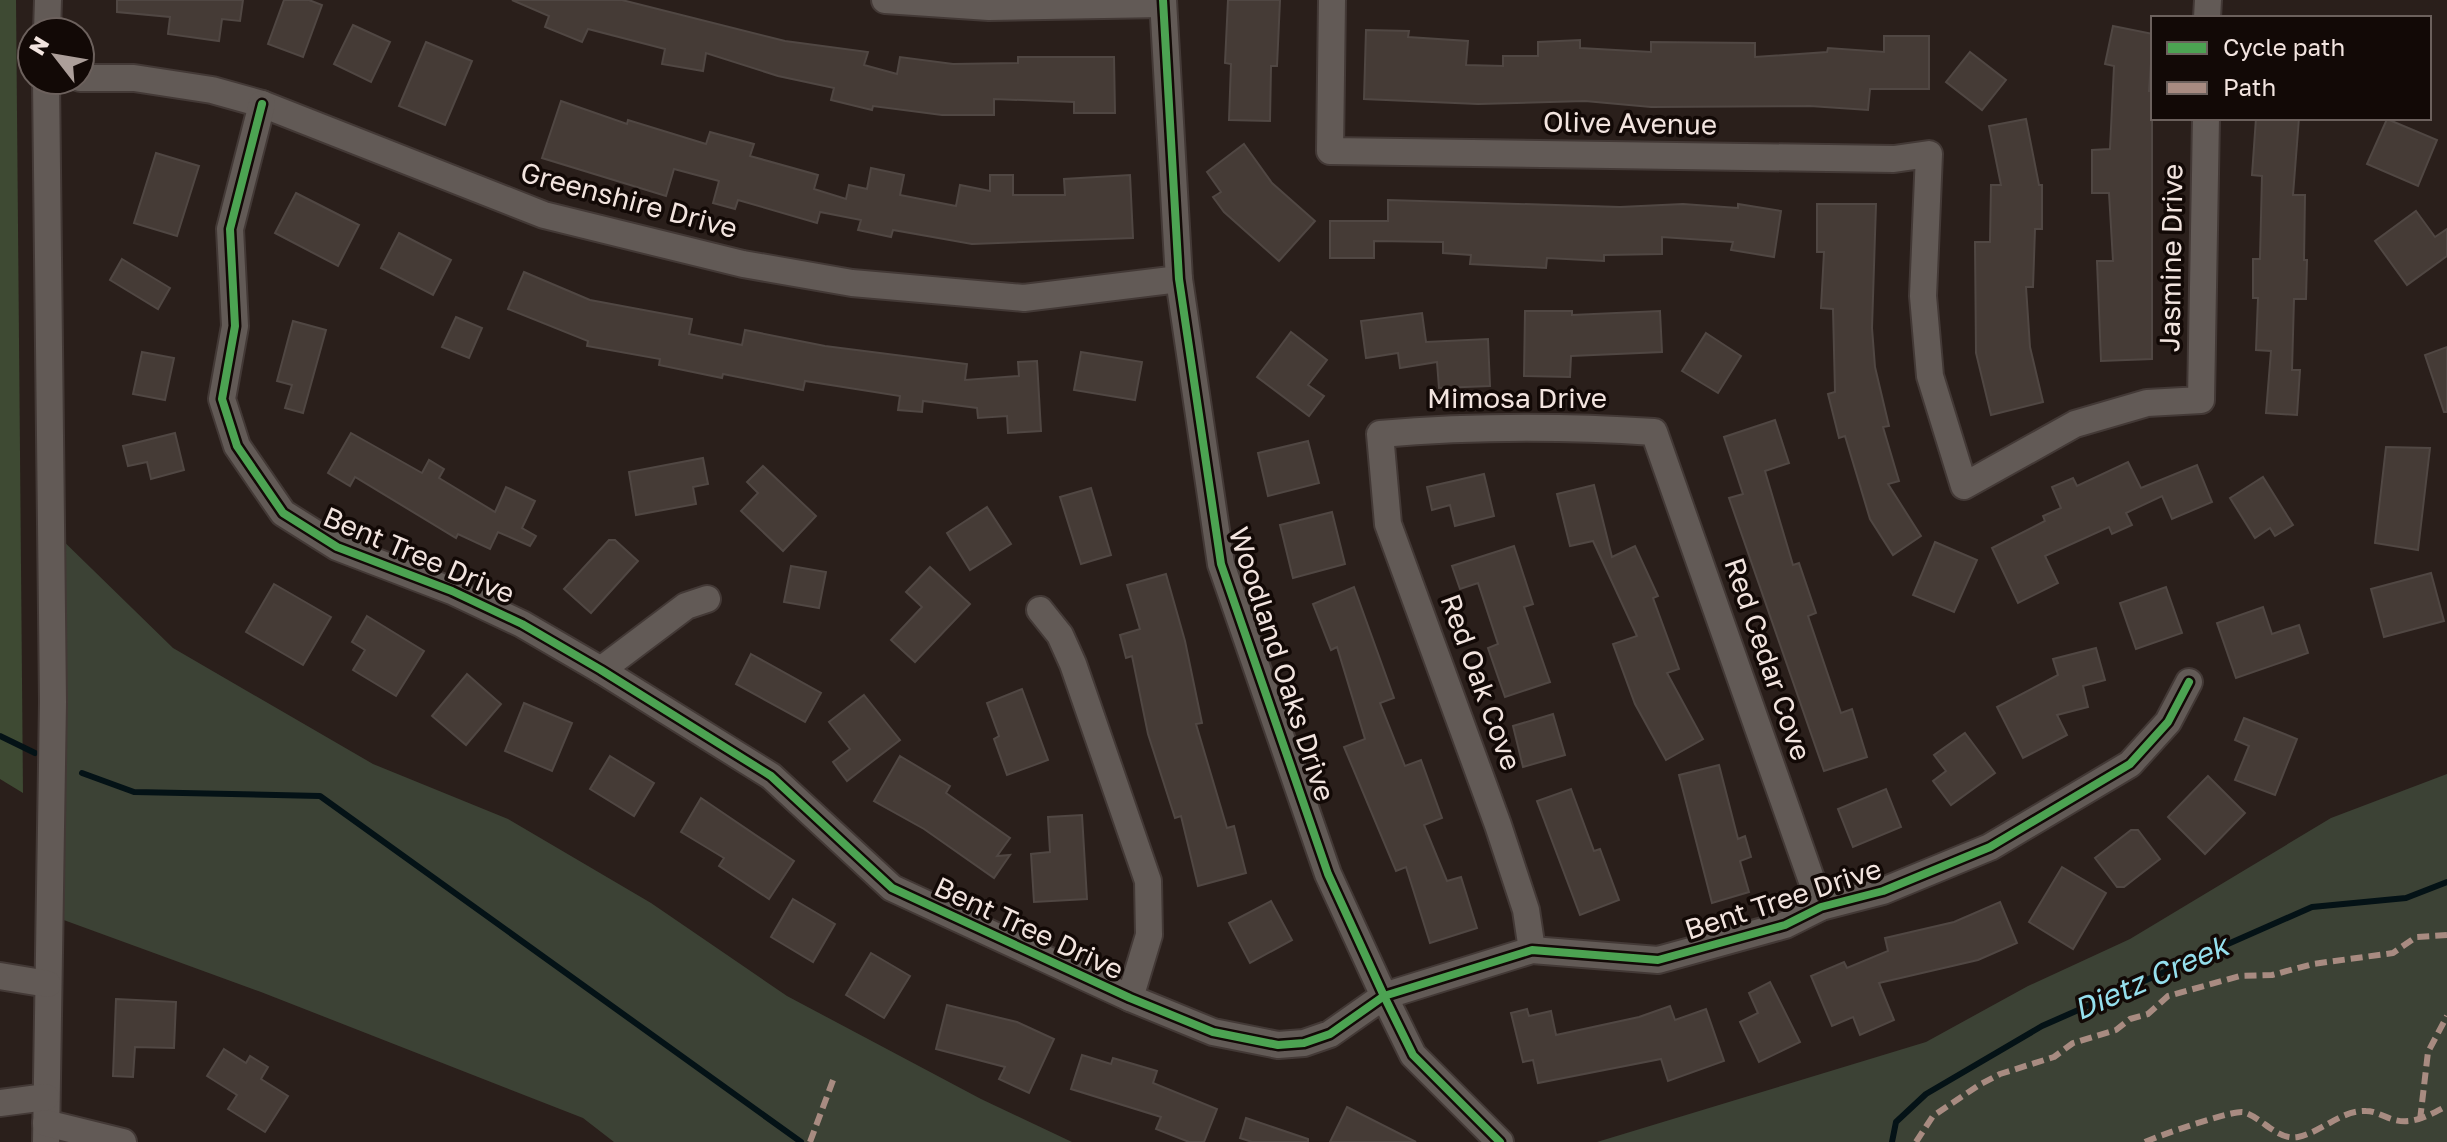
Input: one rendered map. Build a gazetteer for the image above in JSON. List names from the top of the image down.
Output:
{
  "streets": {
    "street": [
      "Olive Avenue",
      "Greenshire Drive",
      "Jasmine Drive",
      "Mimosa Drive",
      "Bent Tree Drive",
      "Red Cedar Cove",
      "Woodland Oaks Drive",
      "Red Oak Cove"
    ]
  },
  "crossings": [
    ["Olive Avenue", "Jasmine Drive"],
    ["Greenshire Drive", "Bent Tree Drive"],
    ["Greenshire Drive", "Woodland Oaks Drive"],
    ["Mimosa Drive", "Red Cedar Cove"],
    ["Mimosa Drive", "Red Oak Cove"],
    ["Bent Tree Drive", "Red Cedar Cove"],
    ["Bent Tree Drive", "Woodland Oaks Drive"],
    ["Bent Tree Drive", "Red Oak Cove"]
  ],
  "water": ["Dietz Creek"],
  "legend": ["Cycle path", "Path"],
  "north": "top left"
}
